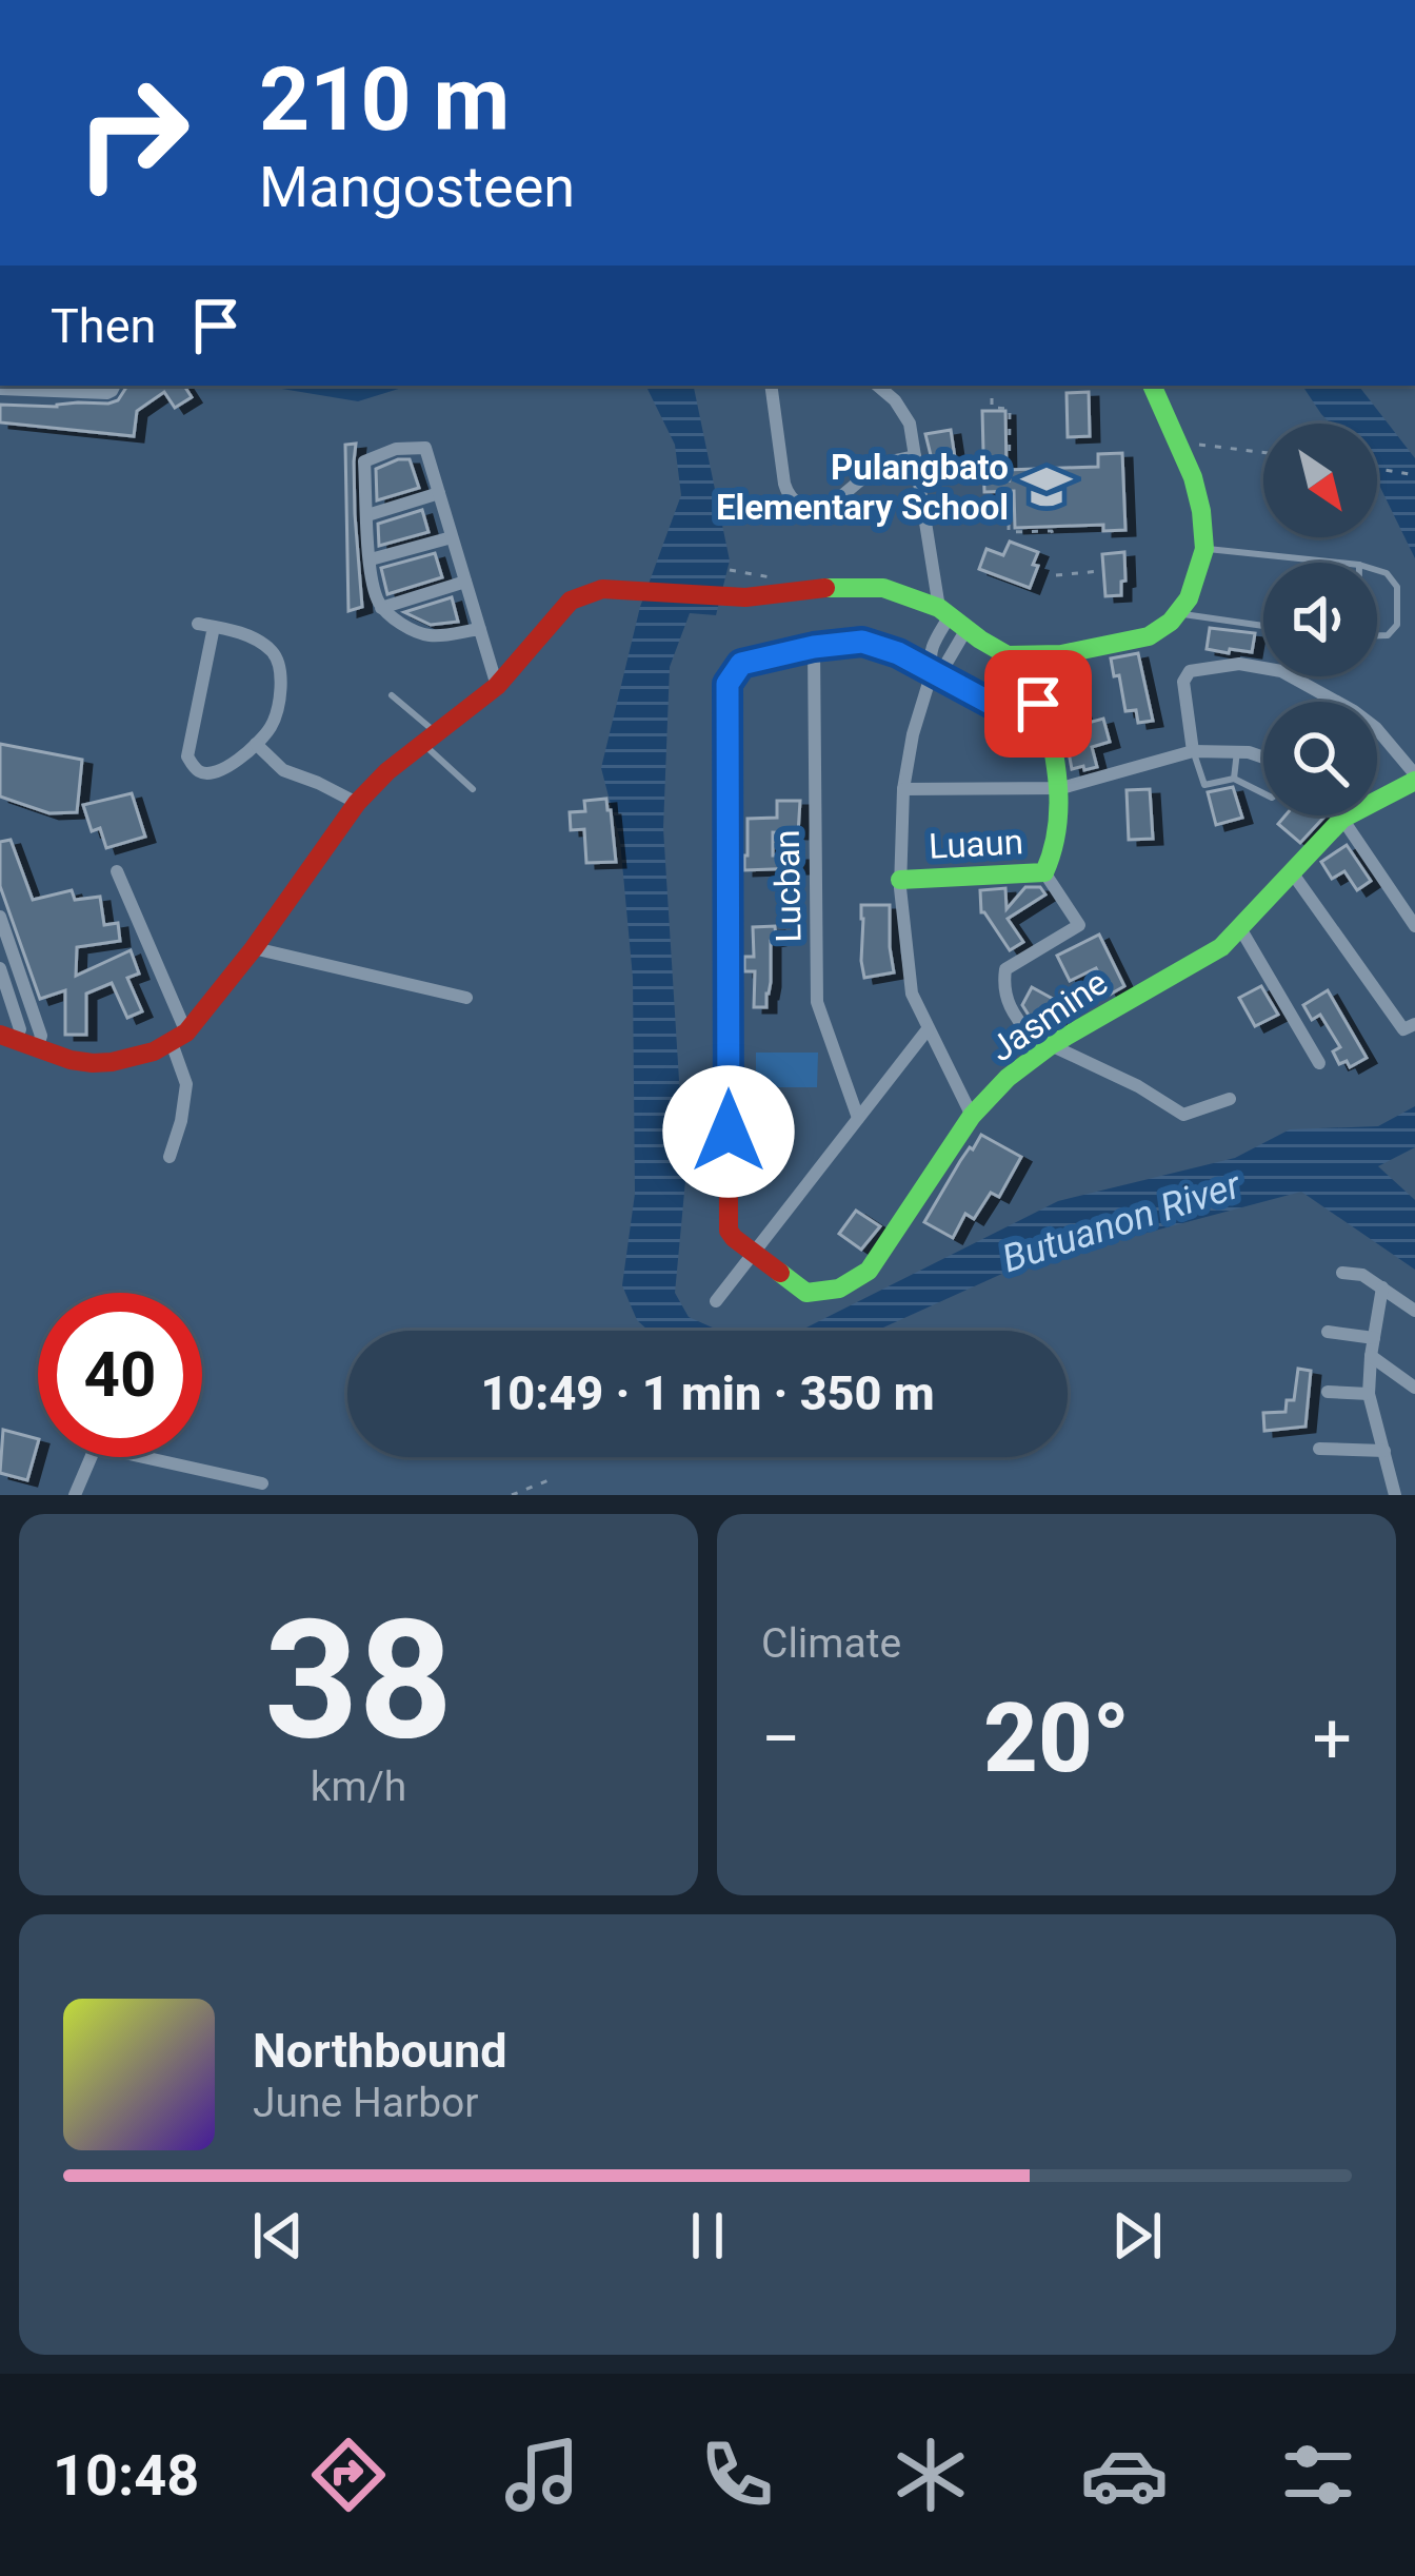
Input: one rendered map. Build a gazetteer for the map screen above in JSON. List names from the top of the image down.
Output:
{
  "streets": {
    "street": ["Luaun", "Lucban", "Jasmine"]
  },
  "water": ["Butuanon River"],
  "places": {
    "school or university": ["Pulangbato Elementary School"]
  },
  "north": "bottom right",
  "page": {
    "turn": ["210 m", "Mangosteen"],
    "then": "Then",
    "limit": "40",
    "trip": "10:49 · 1 min · 350 m",
    "tile": [
      ["38", "km/h"],
      "Climate"
    ],
    "heat": ["−", "20°", "+"],
    "song": ["Northbound", "June Harbor"],
    "tabs": "10:48"
  }
}
